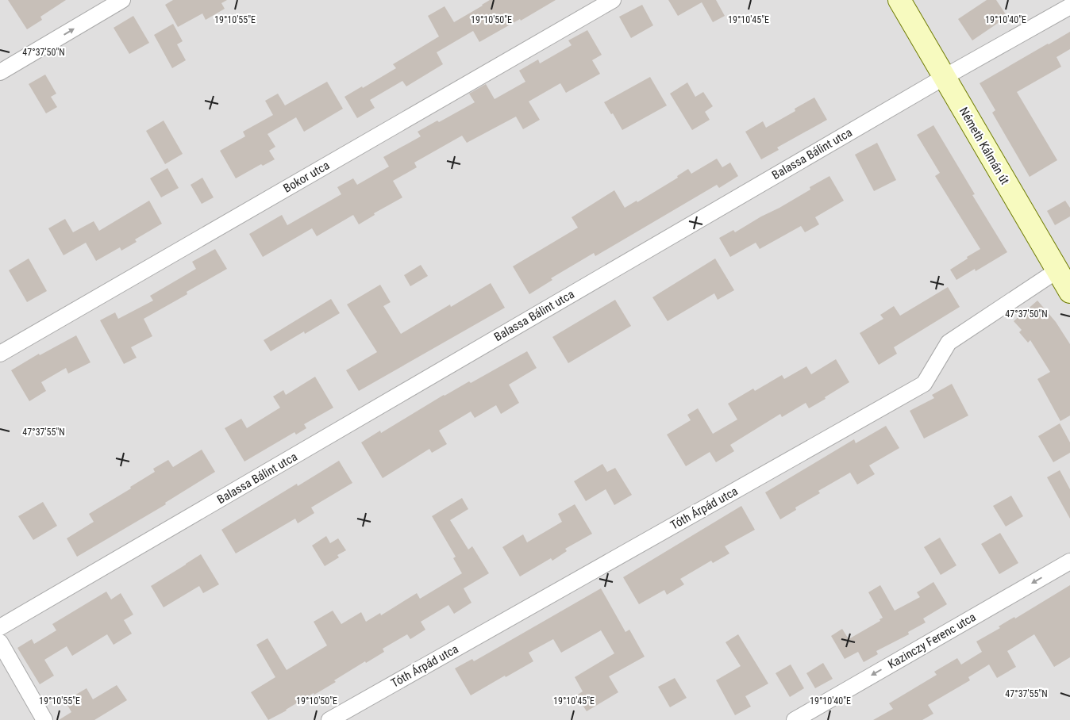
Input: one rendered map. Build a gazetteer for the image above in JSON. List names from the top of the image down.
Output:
{
  "streets": {
    "street": [
      "Németh Kálmán út",
      "Balassa Bálint utca",
      "Bokor utca",
      "Tóth Árpád utca",
      "Kazinczy Ferenc utca"
    ]
  },
  "crossings": [
    ["Németh Kálmán út", "Balassa Bálint utca"],
    ["Németh Kálmán út", "Tóth Árpád utca"]
  ],
  "one_way": ["Kazinczy Ferenc utca"],
  "coordinates": [
    "19°10'55\"E",
    "19°10'50\"E",
    "19°10'45\"E",
    "19°10'40\"E",
    "47°37'50\"N",
    "47°37'55\"N"
  ]
}
